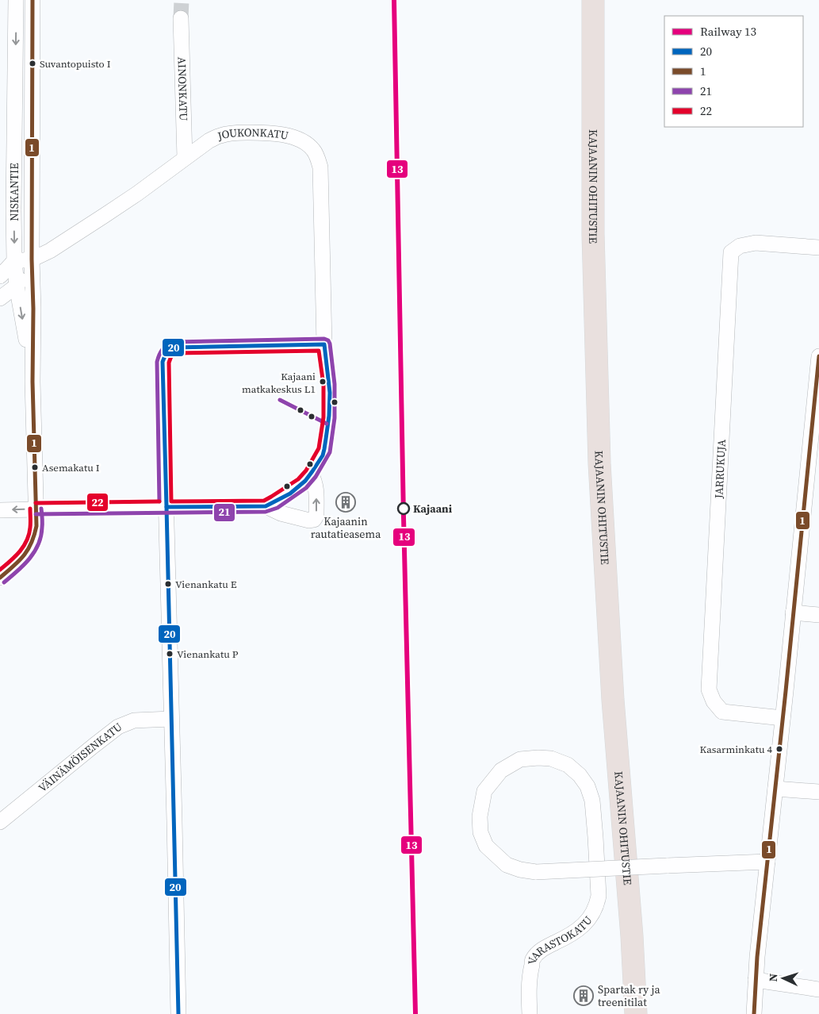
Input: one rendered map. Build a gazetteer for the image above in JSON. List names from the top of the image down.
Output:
{
  "streets": {
    "highway": ["KAJAANIN OHITUSTIE"],
    "street": [
      "AINONKATU",
      "JOUKONKATU",
      "NISKANTIE",
      "JARRUKUJA",
      "VÄINÄMÖISENKATU",
      "VARASTOKATU"
    ]
  },
  "crossings": [
    ["AINONKATU", "JOUKONKATU"],
    ["JOUKONKATU", "NISKANTIE"]
  ],
  "places": {
    "other": [
      "Suvantopuisto I",
      "Kajaani matkakeskus L1",
      "Asemakatu I",
      "Kajaani",
      "Vienankatu E",
      "Vienankatu P",
      "Kasarminkatu 4"
    ],
    "building": ["Kajaanin rautatieasema", "Spartak ry ja treenitilat"]
  },
  "lines": [
    "rail line 13",
    "transit line 1",
    "transit line 21",
    "transit line 20",
    "transit line 22"
  ],
  "legend": [
    "Railway 13",
    "20",
    "1",
    "21",
    "22"
  ],
  "north": "left"
}
